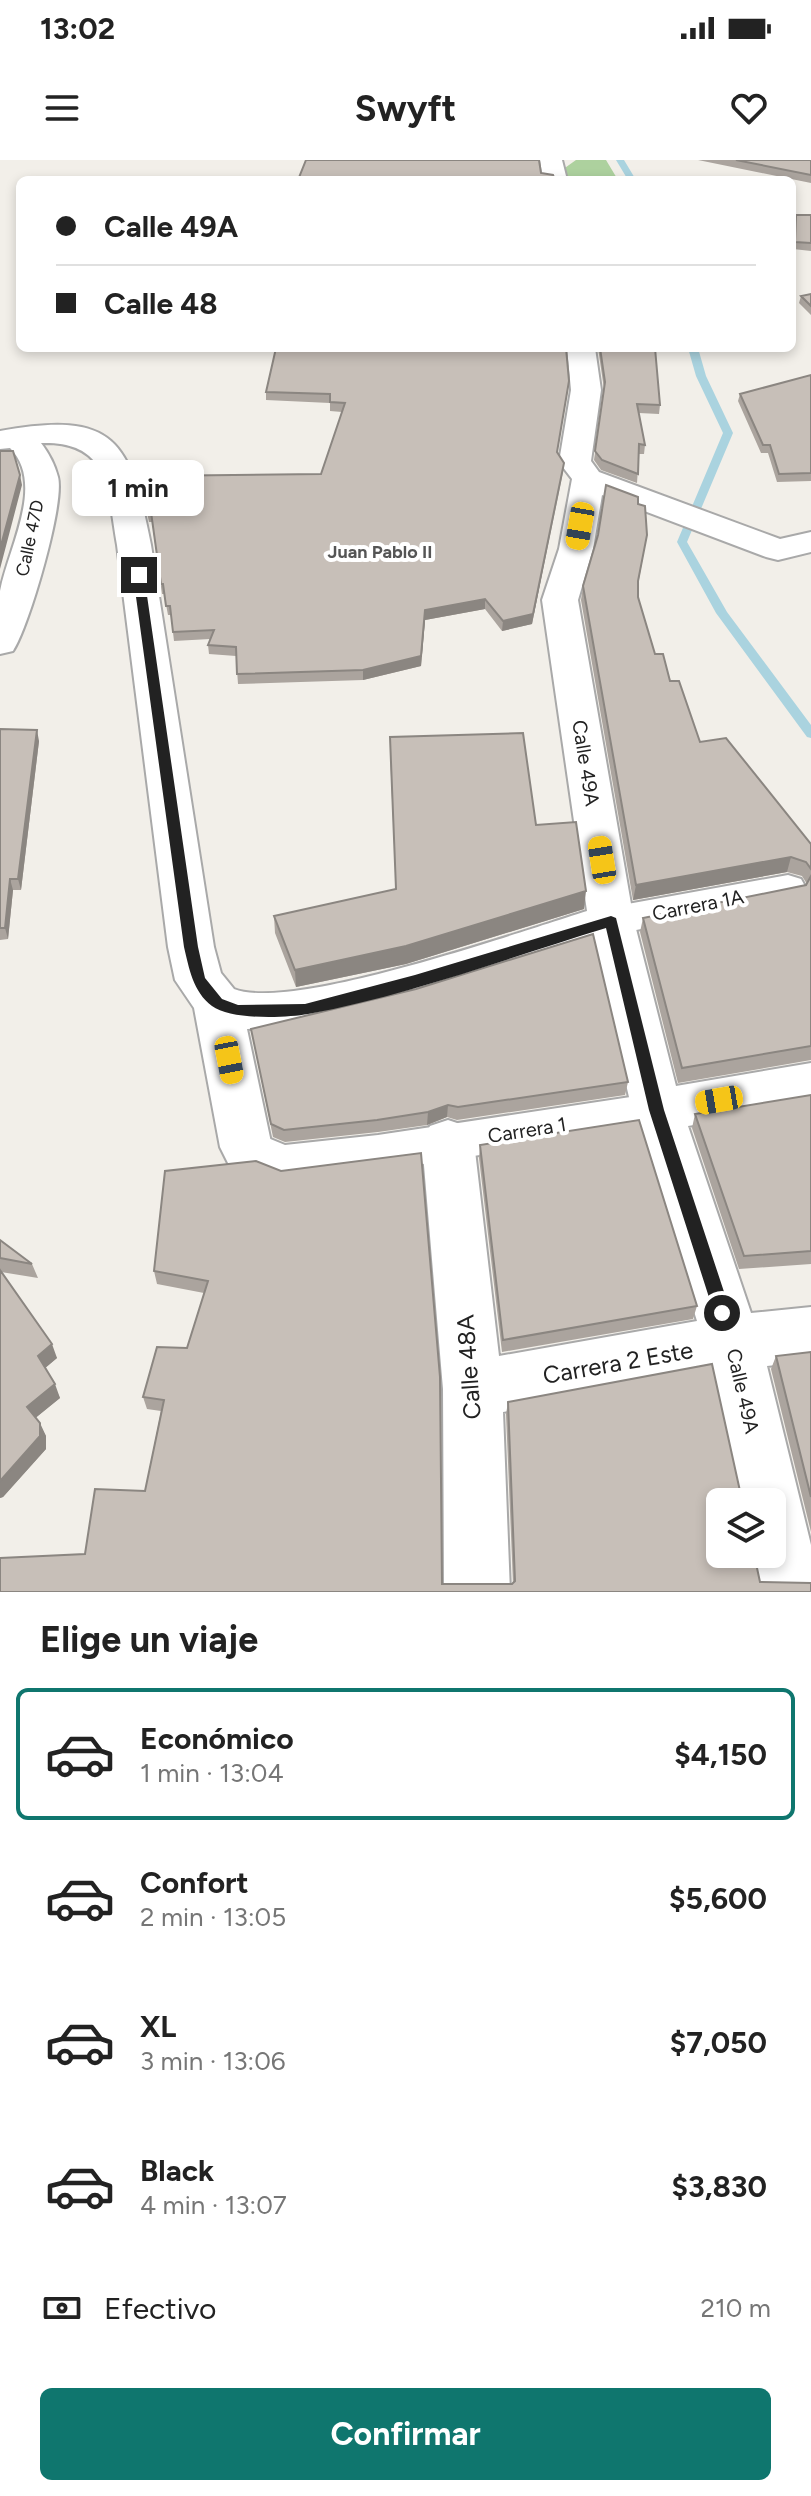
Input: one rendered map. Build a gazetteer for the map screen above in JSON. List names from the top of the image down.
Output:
{
  "streets": {
    "street": [
      "Calle 47D",
      "Calle 49A",
      "Carrera 1A",
      "Carrera 1",
      "Carrera 2 Este",
      "Calle 48A"
    ]
  },
  "crossings": [
    ["Calle 49A", "Carrera 1A"],
    ["Calle 49A", "Carrera 1"],
    ["Calle 49A", "Carrera 2 Este"],
    ["Carrera 1", "Calle 48A"],
    ["Carrera 2 Este", "Calle 48A"]
  ],
  "districts": ["Juan Pablo II"],
  "page": {
    "status": "13:02",
    "header": "Swyft",
    "banner": ["Calle 49A", "Calle 48"],
    "bubble": "1 min",
    "heading": "Elige un viaje",
    "list": [
      {
        "name": "Económico",
        "note": "1 min · 13:04",
        "value": "$4,150"
      },
      {
        "name": "Confort",
        "note": "2 min · 13:05",
        "value": "$5,600"
      },
      {
        "name": "XL",
        "note": "3 min · 13:06",
        "value": "$7,050"
      },
      {
        "name": "Black",
        "note": "4 min · 13:07",
        "value": "$3,830"
      }
    ],
    "pay": ["Efectivo", "210 m"],
    "buttons": "Confirmar"
  }
}
